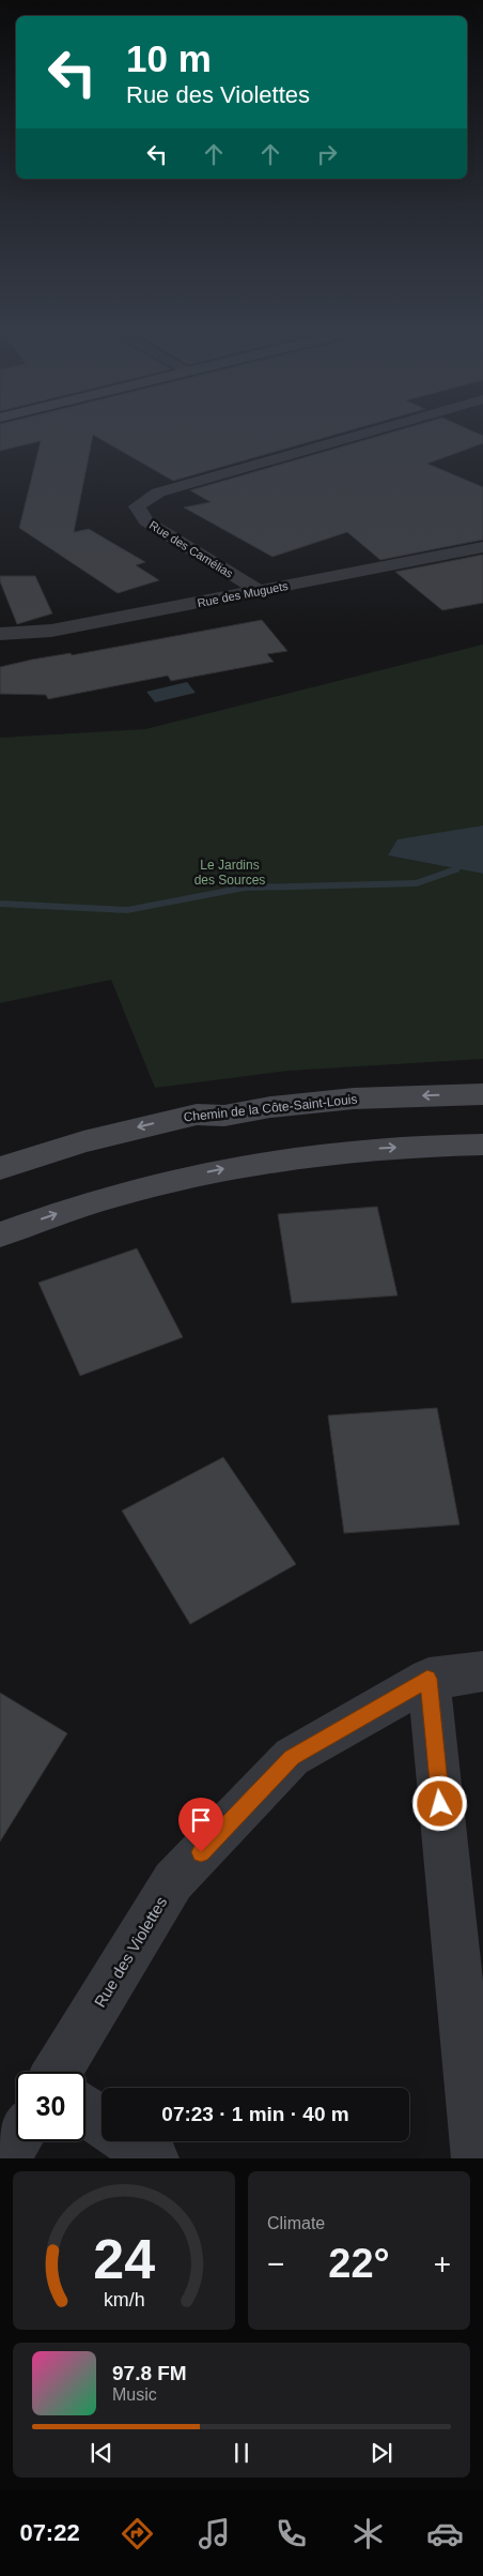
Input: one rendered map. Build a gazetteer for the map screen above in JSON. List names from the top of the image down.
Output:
{
  "streets": {
    "street": [
      "Rue des Camélias",
      "Rue des Muguets",
      "Chemin de la Côte-Saint-Louis",
      "Rue des Violettes"
    ]
  },
  "crossings": [
    ["Rue des Camélias", "Rue des Muguets"]
  ],
  "parks": ["Le Jardins des Sources"],
  "page": {
    "turn": ["10 m", "Rue des Violettes"],
    "limit": "30",
    "trip": "07:23 · 1 min · 40 m",
    "tile": "Climate",
    "heat": ["−", "22°", "+"],
    "song": ["97.8 FM", "Music"],
    "tabs": "07:22",
    "gauge": ["24", "km/h"]
  }
}
